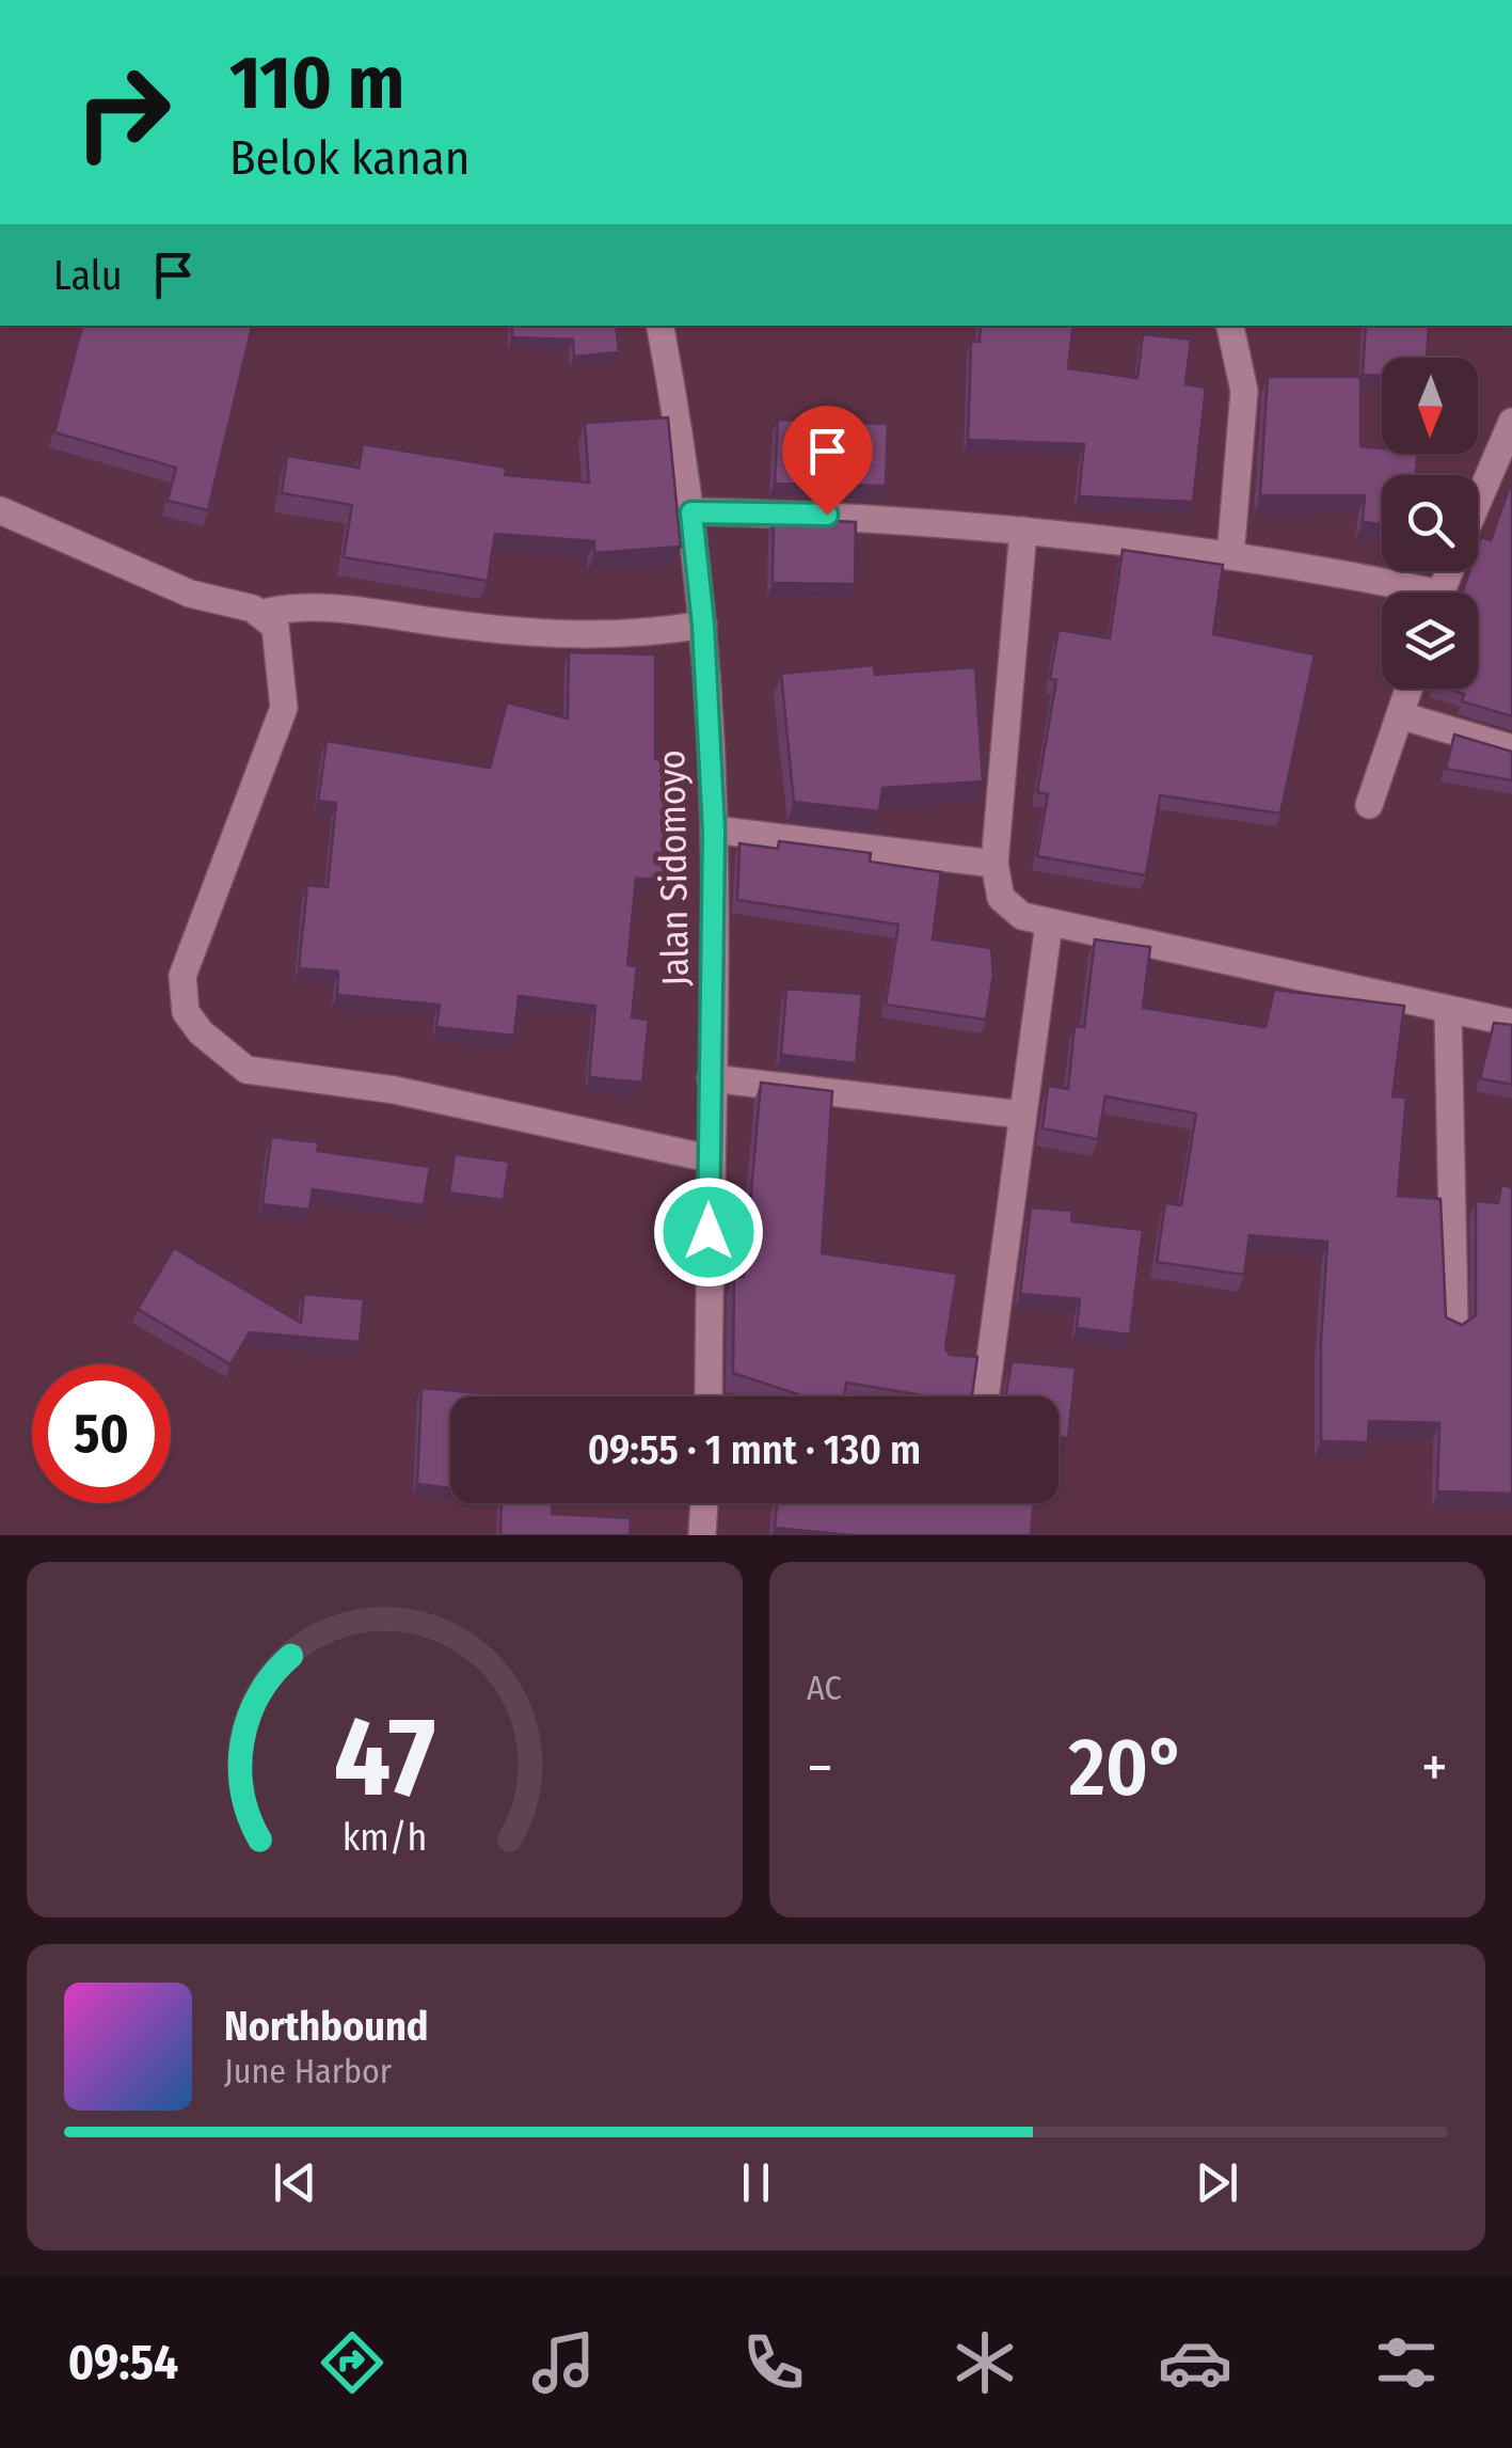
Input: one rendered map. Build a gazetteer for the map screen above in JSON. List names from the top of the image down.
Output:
{
  "streets": {
    "street": ["Jalan Sidomoyo"]
  },
  "north": "bottom",
  "page": {
    "turn": ["110 m", "Belok kanan"],
    "then": "Lalu",
    "limit": "50",
    "trip": "09:55 · 1 mnt · 130 m",
    "tile": "AC",
    "heat": ["−", "20°", "+"],
    "song": ["Northbound", "June Harbor"],
    "tabs": "09:54",
    "gauge": ["47", "km/h"]
  }
}
